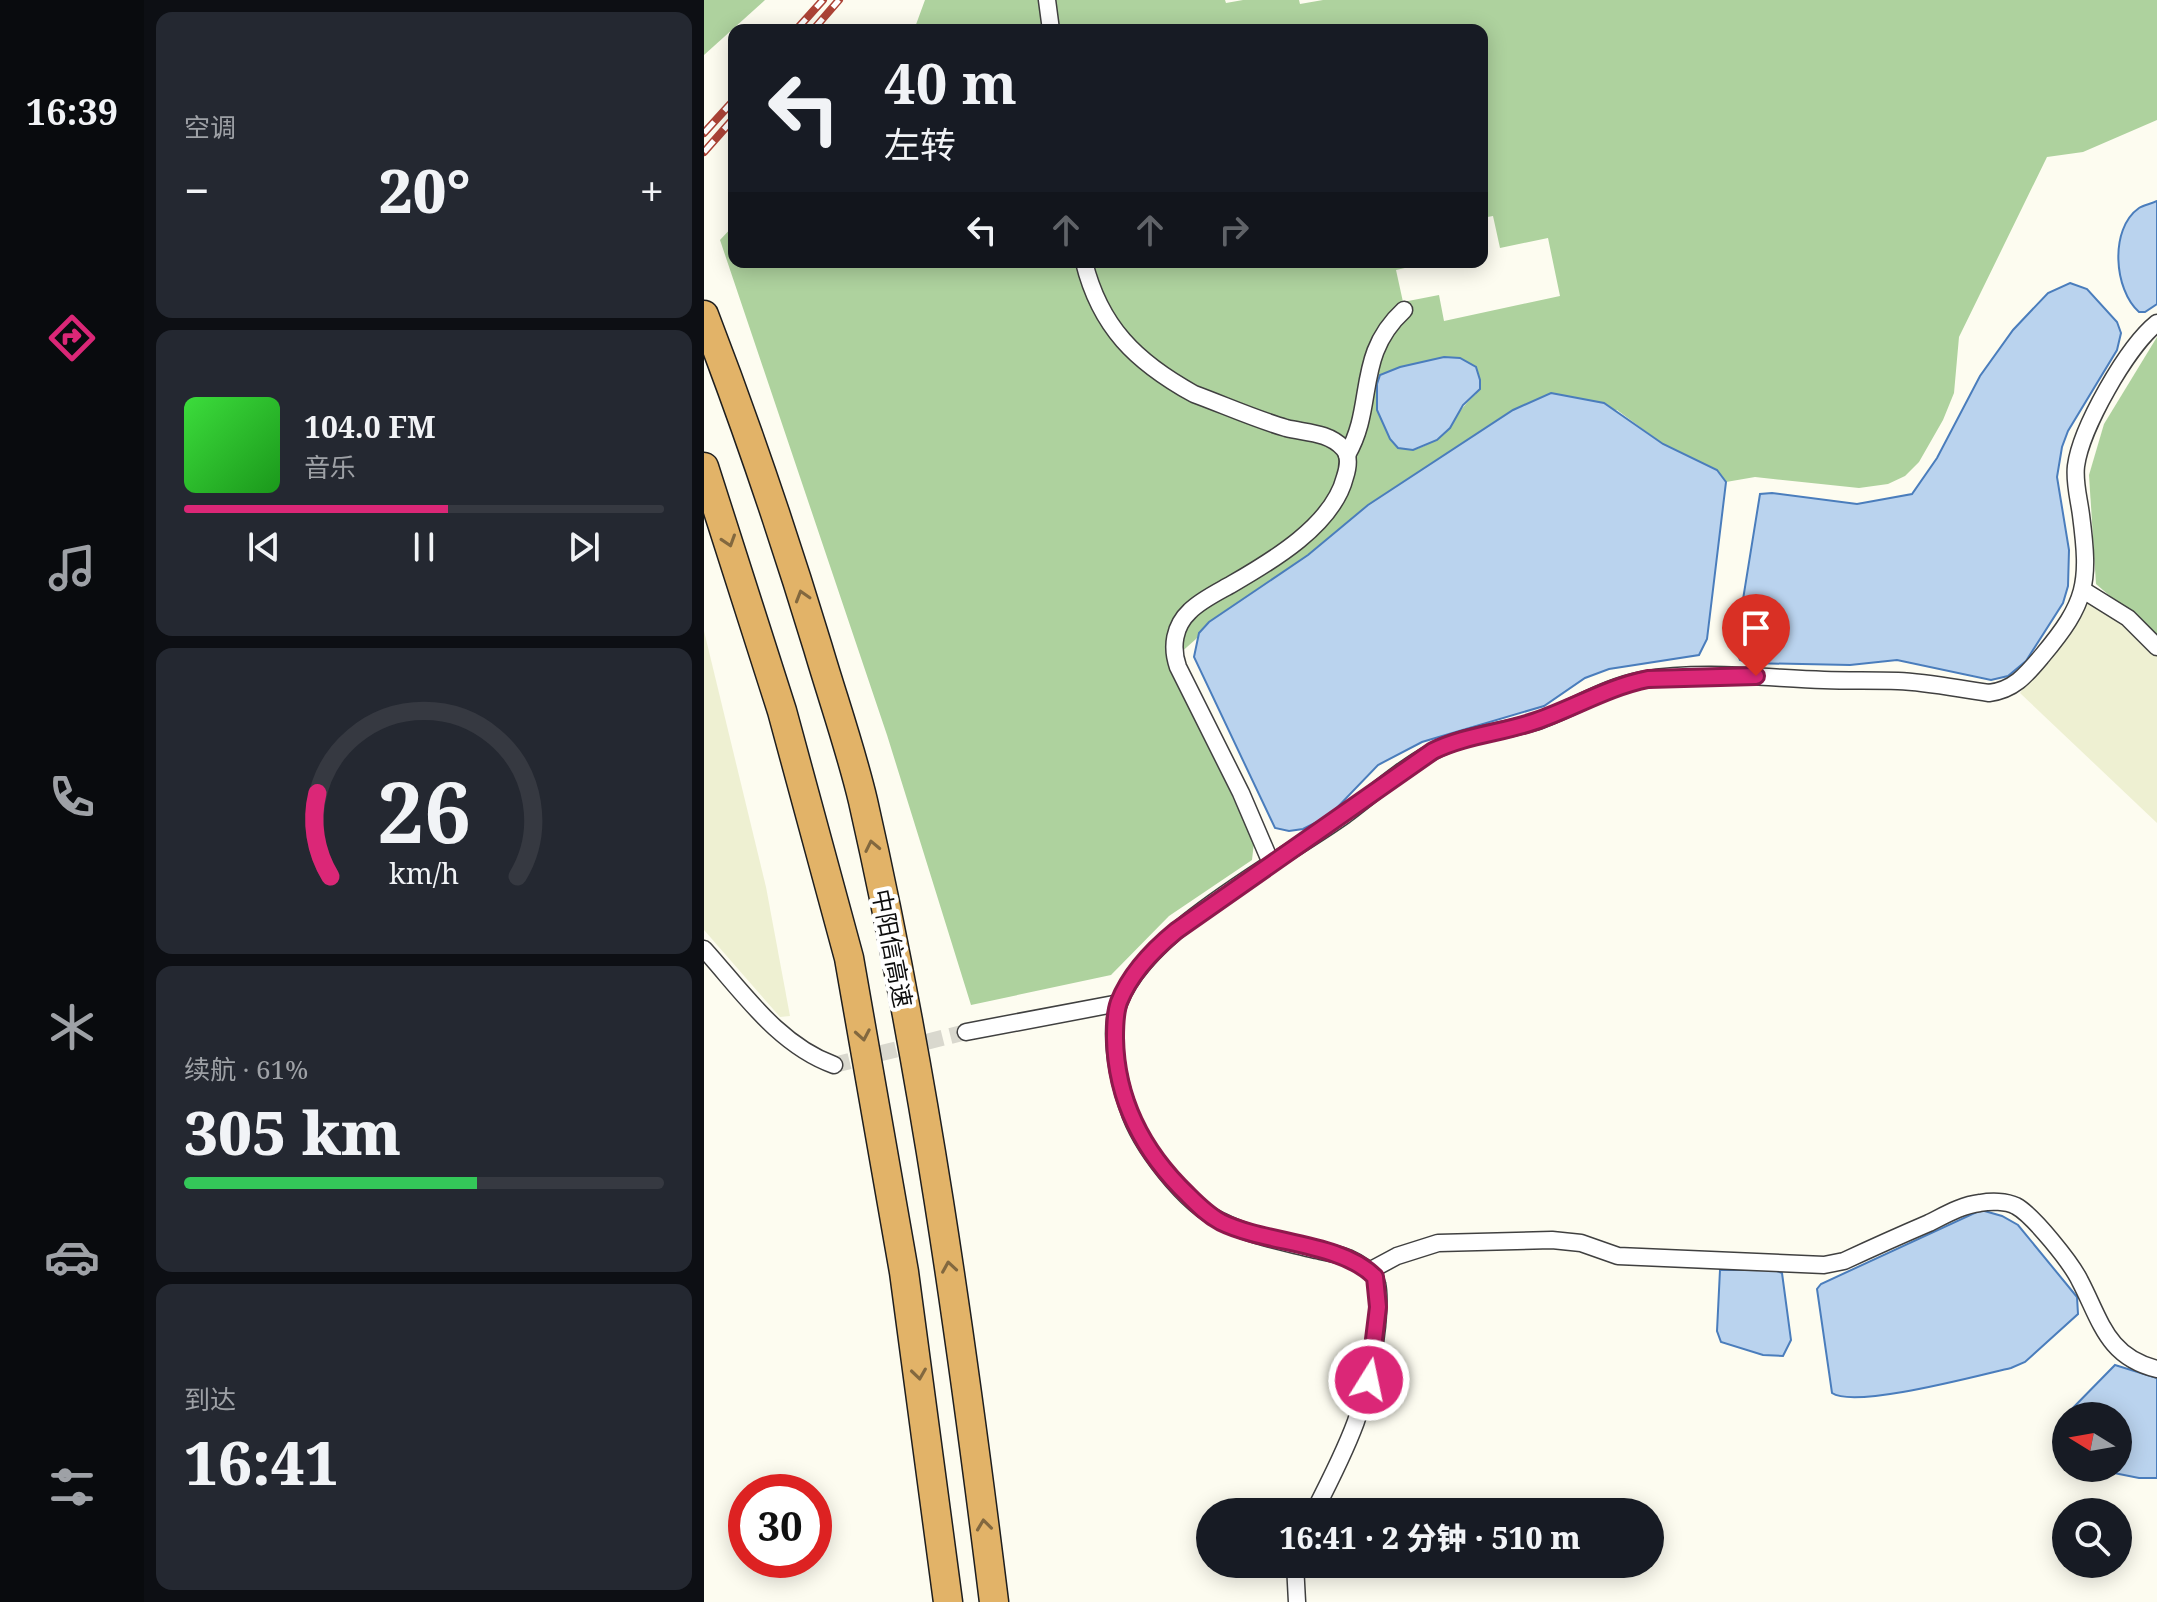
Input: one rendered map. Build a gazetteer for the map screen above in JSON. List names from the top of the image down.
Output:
{
  "streets": {
    "highway": ["中阳信高速"]
  },
  "north": "left",
  "page": {
    "tabs": "16:39",
    "tile": [
      "空调",
      ["续航 · 61%", "305 km"],
      ["到达", "16:41"]
    ],
    "turn": ["40 m", "左转"],
    "heat": ["−", "20°", "+"],
    "song": ["104.0 FM", "音乐"],
    "limit": "30",
    "trip": "16:41 · 2 分钟 · 510 m",
    "gauge": ["26", "km/h"]
  }
}
